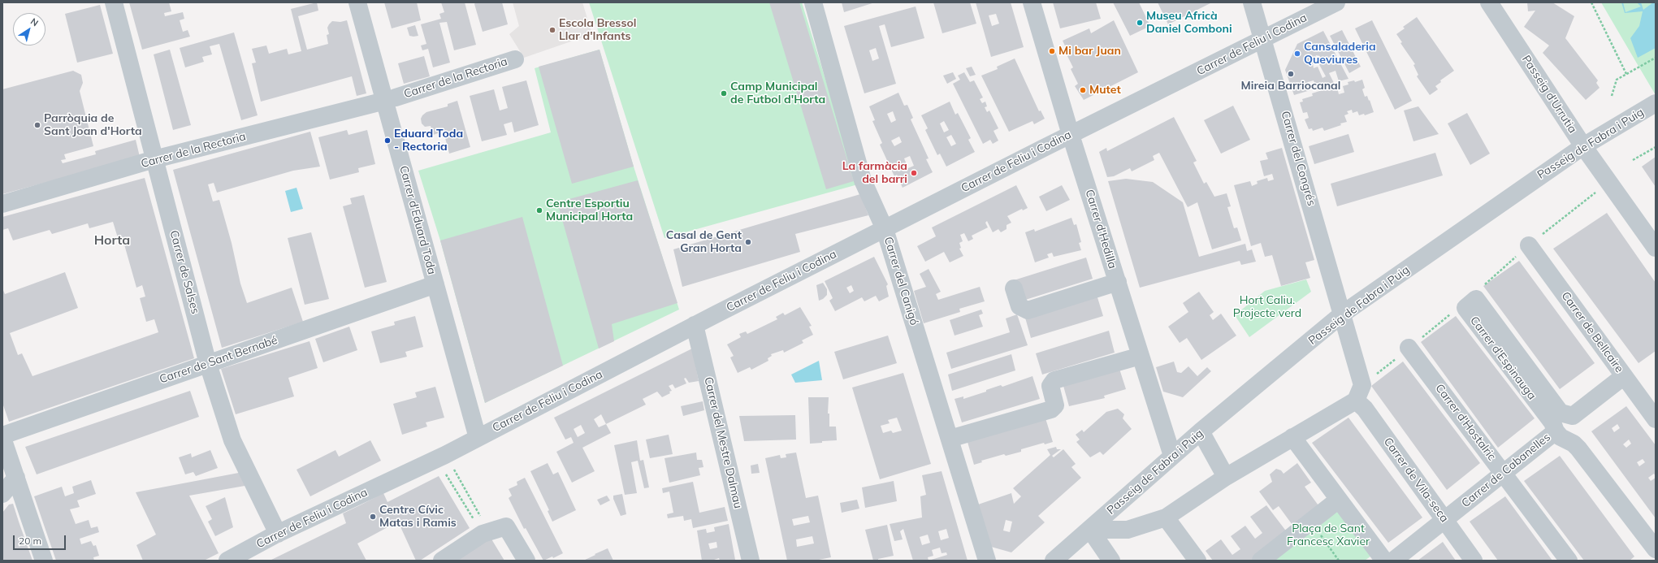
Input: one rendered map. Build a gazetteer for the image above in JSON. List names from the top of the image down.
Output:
{
  "streets": {
    "street": [
      "Carrer de Feliu i Codina",
      "Carrer de la Rectoria",
      "Passeig d'Urrutia",
      "Passeig de Fabra i Puig",
      "Carrer del Congrés",
      "Carrer d'Eduard Toda",
      "Carrer d'Hedilla",
      "Carrer de Salses",
      "Carrer del Canigó",
      "Carrer de Bellcaire",
      "Carrer d'Espinauga",
      "Carrer de Sant Bernabé",
      "Carrer d'Hostalric",
      "Carrer del Mestre Dalmau",
      "Carrer de Cabanelles",
      "Carrer de Vila-seca"
    ]
  },
  "crossings": [
    ["Carrer de Feliu i Codina", "Carrer del Congrés"],
    ["Carrer de Feliu i Codina", "Carrer d'Eduard Toda"],
    ["Carrer de Feliu i Codina", "Carrer d'Hedilla"],
    ["Carrer de Feliu i Codina", "Carrer de Salses"],
    ["Carrer de Feliu i Codina", "Carrer del Canigó"],
    ["Carrer de Feliu i Codina", "Carrer del Mestre Dalmau"],
    ["Carrer de la Rectoria", "Carrer d'Eduard Toda"],
    ["Carrer de la Rectoria", "Carrer de Salses"],
    ["Passeig d'Urrutia", "Passeig de Fabra i Puig"],
    ["Passeig de Fabra i Puig", "Carrer del Congrés"],
    ["Passeig de Fabra i Puig", "Carrer d'Hedilla"],
    ["Carrer del Congrés", "Carrer de Vila-seca"],
    ["Carrer d'Eduard Toda", "Carrer de Sant Bernabé"],
    ["Carrer de Salses", "Carrer de Sant Bernabé"],
    ["Carrer d'Espinauga", "Carrer de Cabanelles"],
    ["Carrer d'Hostalric", "Carrer de Cabanelles"],
    ["Carrer de Cabanelles", "Carrer de Vila-seca"]
  ],
  "districts": ["Horta"],
  "parks": ["Hort Caliu. Projecte verd", "Plaça de Sant Francesc Xavier"],
  "places": [
    "Museu Africà Daniel Comboni",
    "Escola Bressol Llar d'Infants",
    "Mi bar Juan",
    "Cansaladeria Queviures",
    "Mireia Barriocanal",
    "Mutet",
    "Camp Municipal de Futbol d'Horta",
    "Parròquia de Sant Joan d'Horta",
    "Eduard Toda - Rectoria",
    "La farmàcia del barri",
    "Centre Esportiu Municipal Horta",
    "Casal de Gent Gran Horta",
    "Centre Cívic Matas i Ramis"
  ],
  "scale_bar": "20 m",
  "north": "top right"
}
